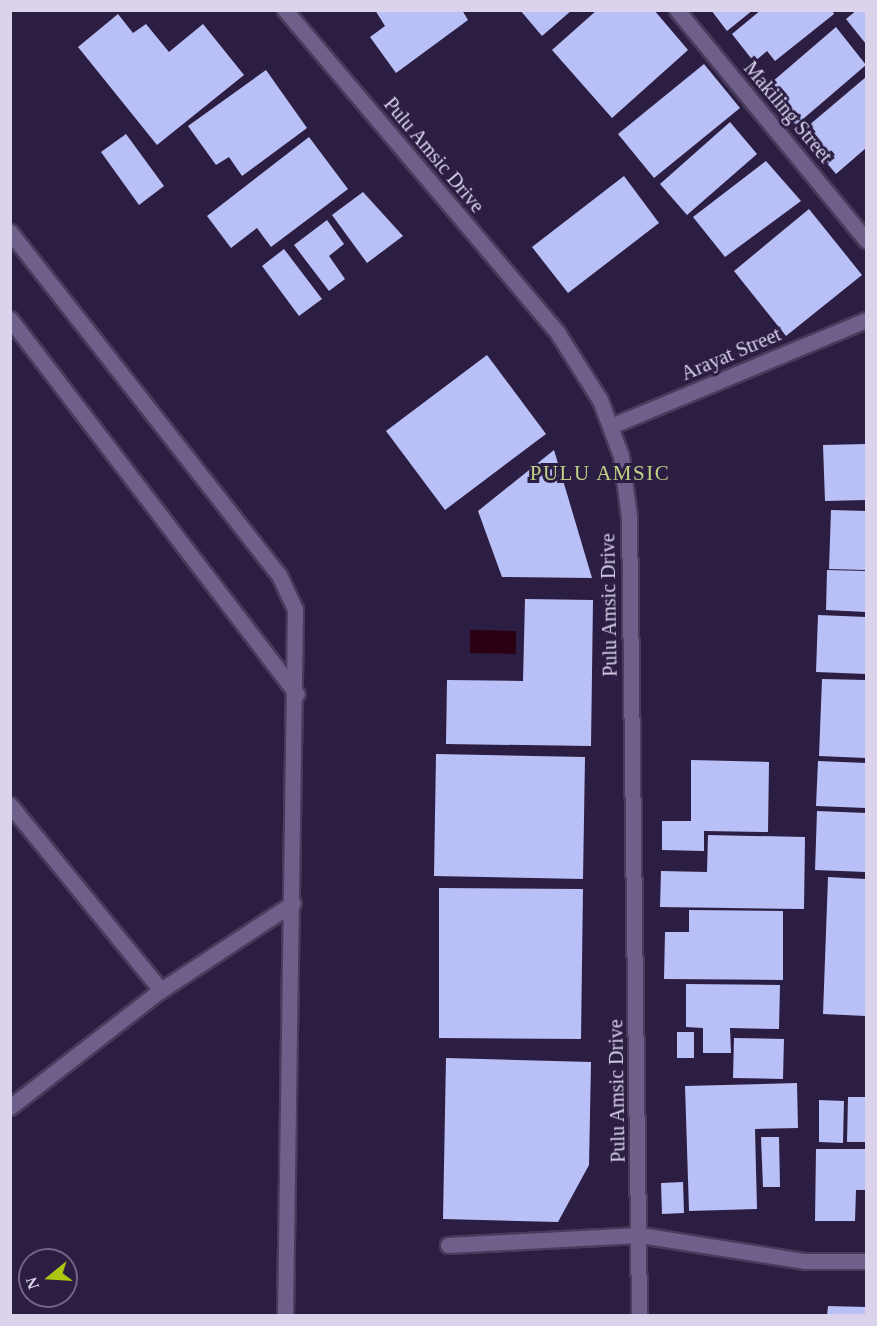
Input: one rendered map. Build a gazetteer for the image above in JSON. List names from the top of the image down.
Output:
{
  "streets": {
    "street": ["Makiling Street", "Pulu Amsic Drive", "Arayat Street"]
  },
  "crossings": [
    ["Pulu Amsic Drive", "Arayat Street"]
  ],
  "districts": ["PULU AMSIC"],
  "north": "left"
}
